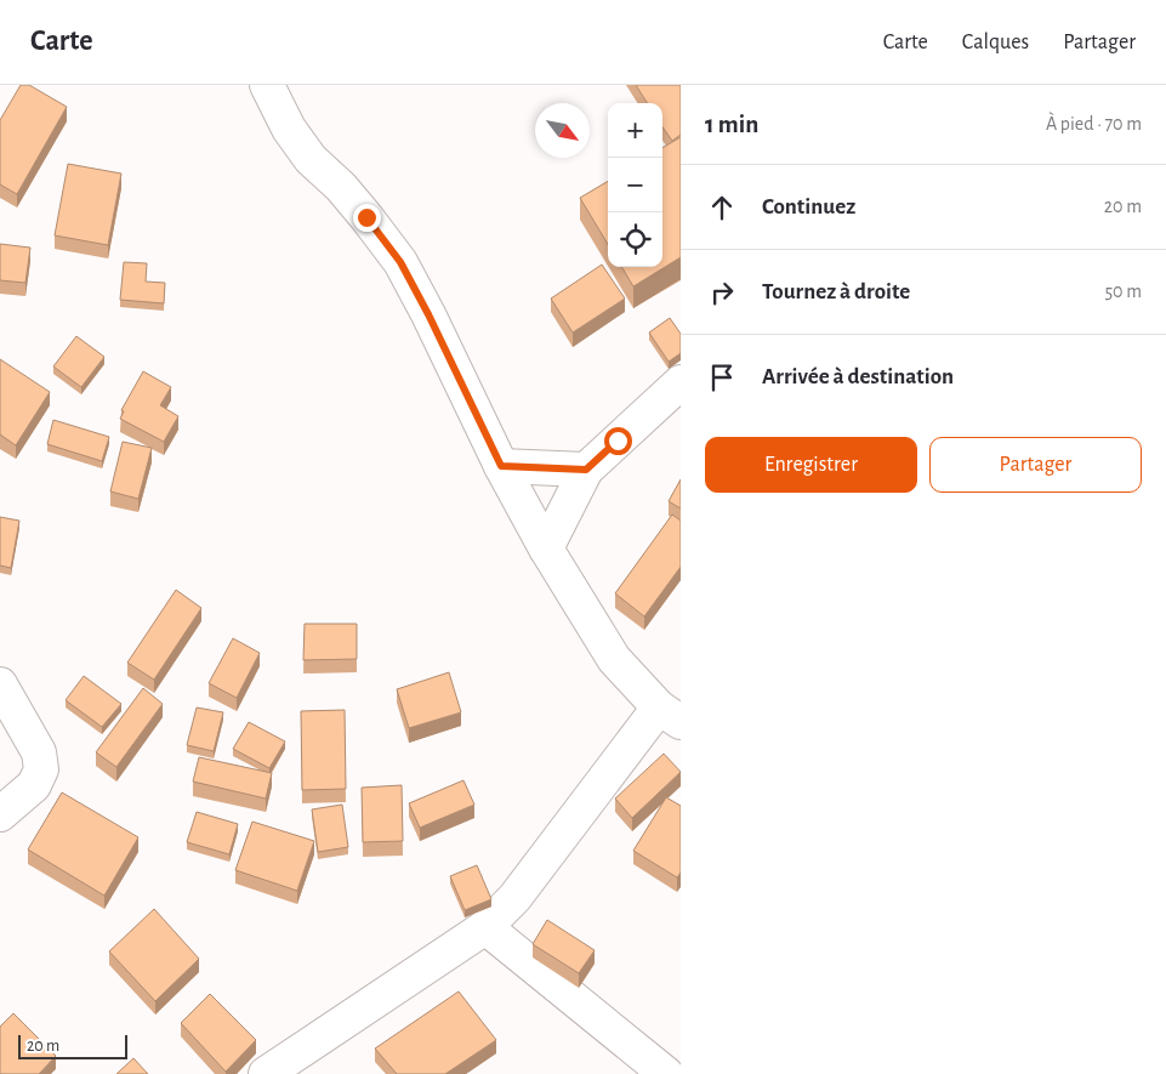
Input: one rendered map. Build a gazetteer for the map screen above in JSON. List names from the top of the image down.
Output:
{
  "scale_bar": "20 m",
  "north": "bottom right",
  "page": {
    "header": "Carte",
    "nav": ["Carte", "Calques", "Partager"],
    "heading": ["1 min", "À pied · 70 m"],
    "map_buttons": ["+", "−"],
    "list": [
      ["Continuez", "20 m"],
      ["Tournez à droite", "50 m"],
      "Arrivée à destination"
    ],
    "buttons": ["Enregistrer", "Partager"],
    "scale": "20 m"
  }
}
